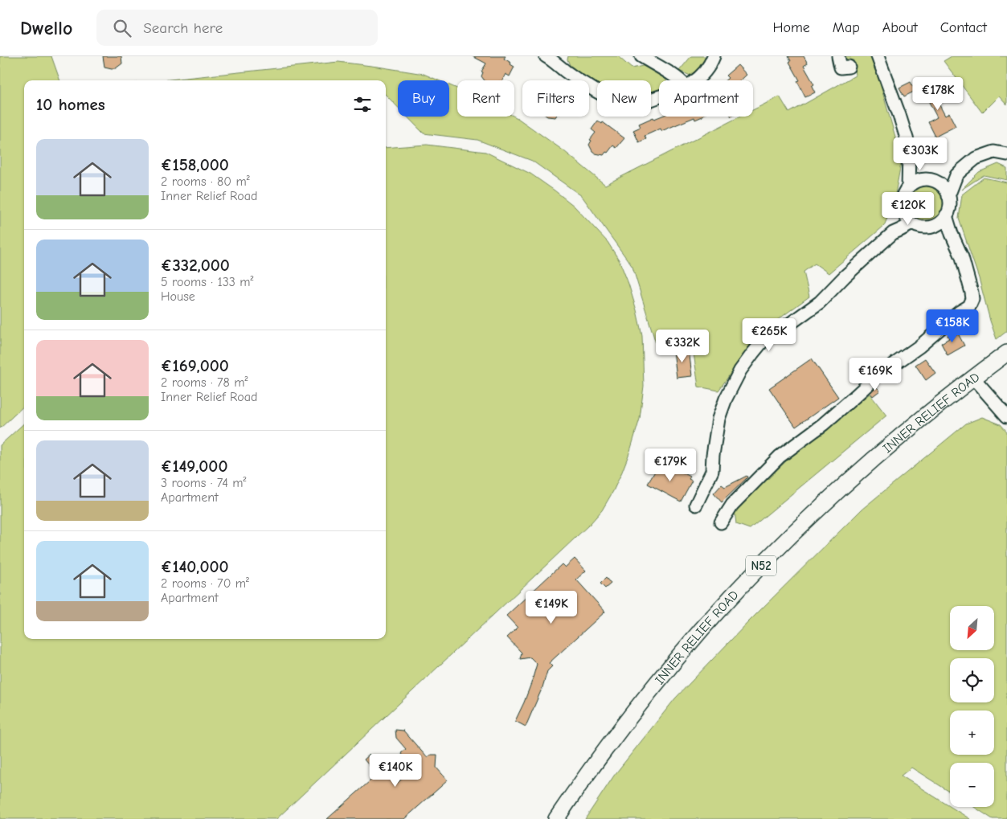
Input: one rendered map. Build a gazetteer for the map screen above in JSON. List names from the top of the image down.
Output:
{
  "streets": {
    "main road": ["INNER RELIEF ROAD", "N52"]
  },
  "north": "bottom left",
  "page": {
    "header": "Dwello",
    "search": "Search here",
    "nav": [
      "Home",
      "Map",
      "About",
      "Contact"
    ],
    "price": [
      "€178K",
      "€303K",
      "€120K",
      "€158K",
      "€265K",
      "€332K",
      "€169K",
      "€179K",
      "€149K",
      "€140K"
    ],
    "chip": [
      "Buy",
      "Rent",
      "Filters",
      "New",
      "Apartment"
    ],
    "heading": "10 homes",
    "list": [
      {
        "name": "€158,000",
        "note": "2 rooms · 80 m² · Inner Relief Road"
      },
      {
        "name": "€332,000",
        "note": "5 rooms · 133 m² · House"
      },
      {
        "name": "€169,000",
        "note": "2 rooms · 78 m² · Inner Relief Road"
      },
      {
        "name": "€149,000",
        "note": "3 rooms · 74 m² · Apartment"
      },
      {
        "name": "€140,000",
        "note": "2 rooms · 70 m² · Apartment"
      }
    ],
    "map_buttons": ["+", "−"]
  }
}
